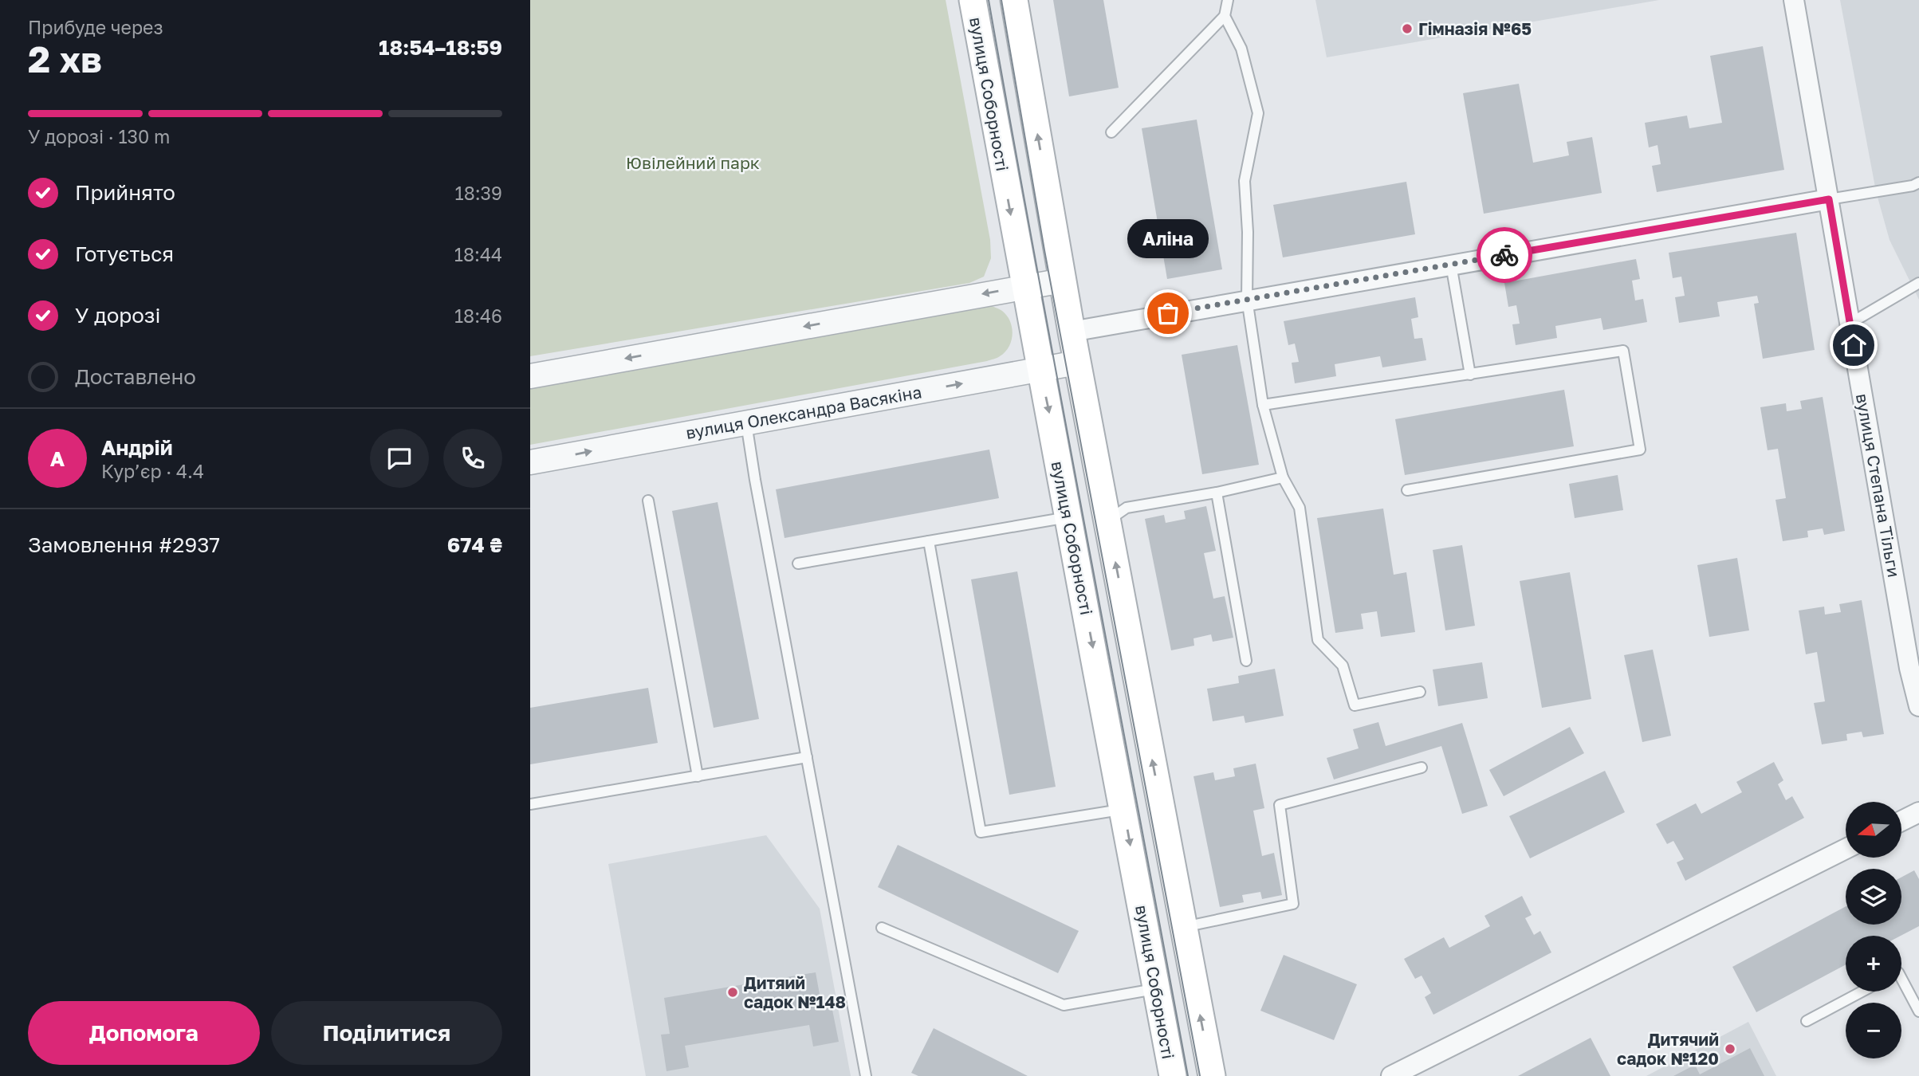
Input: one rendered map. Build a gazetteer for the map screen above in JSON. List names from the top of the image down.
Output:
{
  "streets": {
    "main road": ["вулиця Соборності"],
    "street": ["вулиця Олександра Васякіна", "вулиця Степана Тільги"]
  },
  "crossings": [
    ["вулиця Соборності", "вулиця Олександра Васякіна"]
  ],
  "parks": ["Ювілейний парк"],
  "places": [
    "Гімназія №65",
    "Аліна",
    "Дитяий садок №148",
    "Дитячий садок №120"
  ],
  "north": "left",
  "page": {
    "heading": ["2 хв", "Прибуде через", "18:54–18:59"],
    "panel": [
      "Андрій",
      "Кур’єр · 4.4",
      "Замовлення #2937",
      "674 ₴"
    ],
    "bar": "У дорозі · 130 m",
    "list": [
      ["Прийнято", "18:39"],
      ["Готується", "18:44"],
      ["У дорозі", "18:46"],
      "Доставлено"
    ],
    "bubble": "Аліна",
    "round": "А",
    "map_buttons": ["+", "−"],
    "buttons": ["Допомога", "Поділитися"]
  }
}
